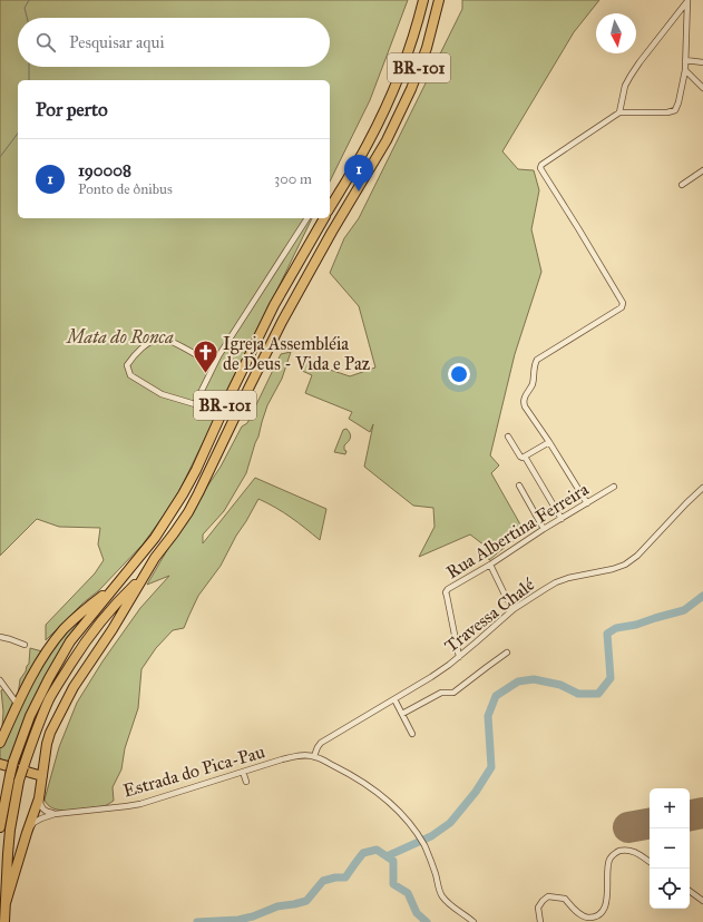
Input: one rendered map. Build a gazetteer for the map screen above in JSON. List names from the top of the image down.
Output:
{
  "streets": {
    "highway": ["BR-101"],
    "street": ["Rua Albertina Ferreira", "Travessa Chalé", "Estrada do Pica-Pau"]
  },
  "crossings": [
    ["Rua Albertina Ferreira", "Travessa Chalé"],
    ["Travessa Chalé", "Estrada do Pica-Pau"]
  ],
  "parks": ["Mata do Ronca"],
  "places": {
    "church": ["Igreja Assembléia de Deus - Vida e Paz"]
  },
  "north": "bottom",
  "page": {
    "search": "Pesquisar aqui",
    "heading": "Por perto",
    "list": [
      {
        "mark": "1",
        "name": "190008",
        "note": "Ponto de ônibus",
        "value": "300 m"
      }
    ],
    "pins": "1",
    "map_buttons": ["+", "−"]
  }
}
